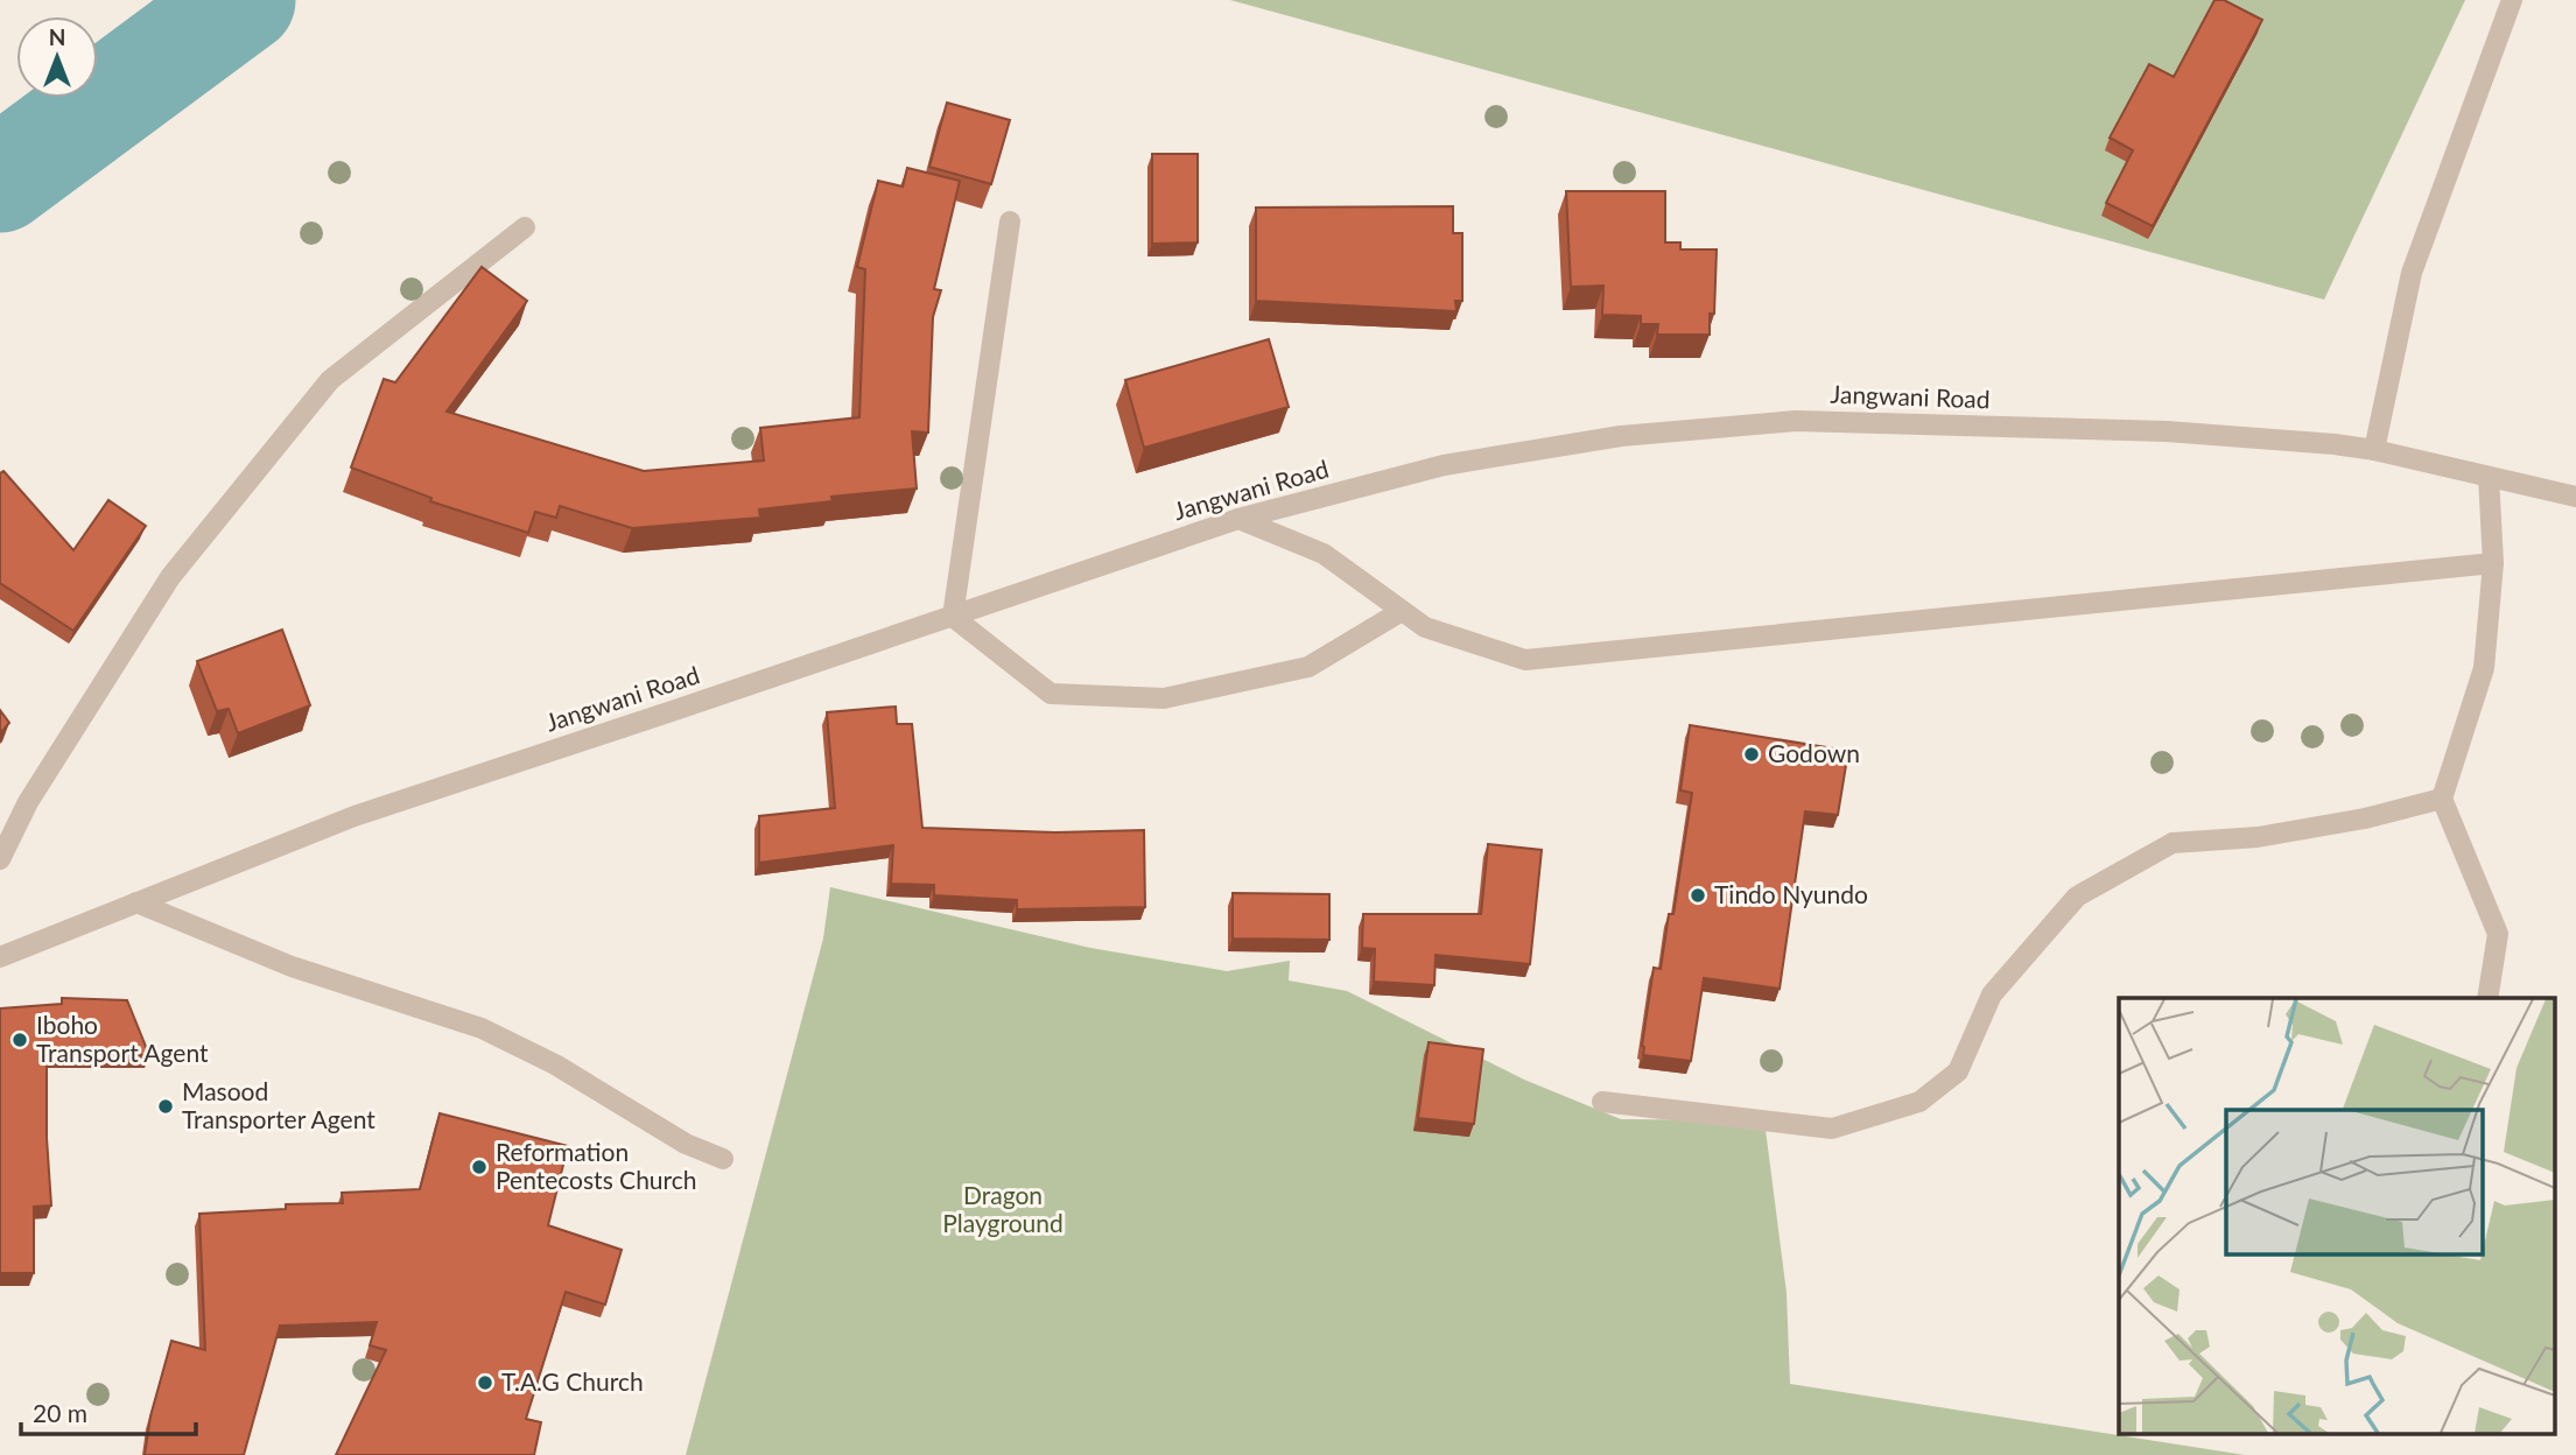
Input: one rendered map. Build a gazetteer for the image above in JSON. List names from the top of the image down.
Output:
{
  "streets": {
    "street": ["Jangwani Road"]
  },
  "parks": ["Dragon Playground"],
  "places": [
    "Godown",
    "Tindo Nyundo",
    "Iboho Transport Agent",
    "Masood Transporter Agent",
    "Reformation Pentecosts Church",
    "T.A.G Church"
  ],
  "scale_bar": "20 m",
  "north": "top"
}
